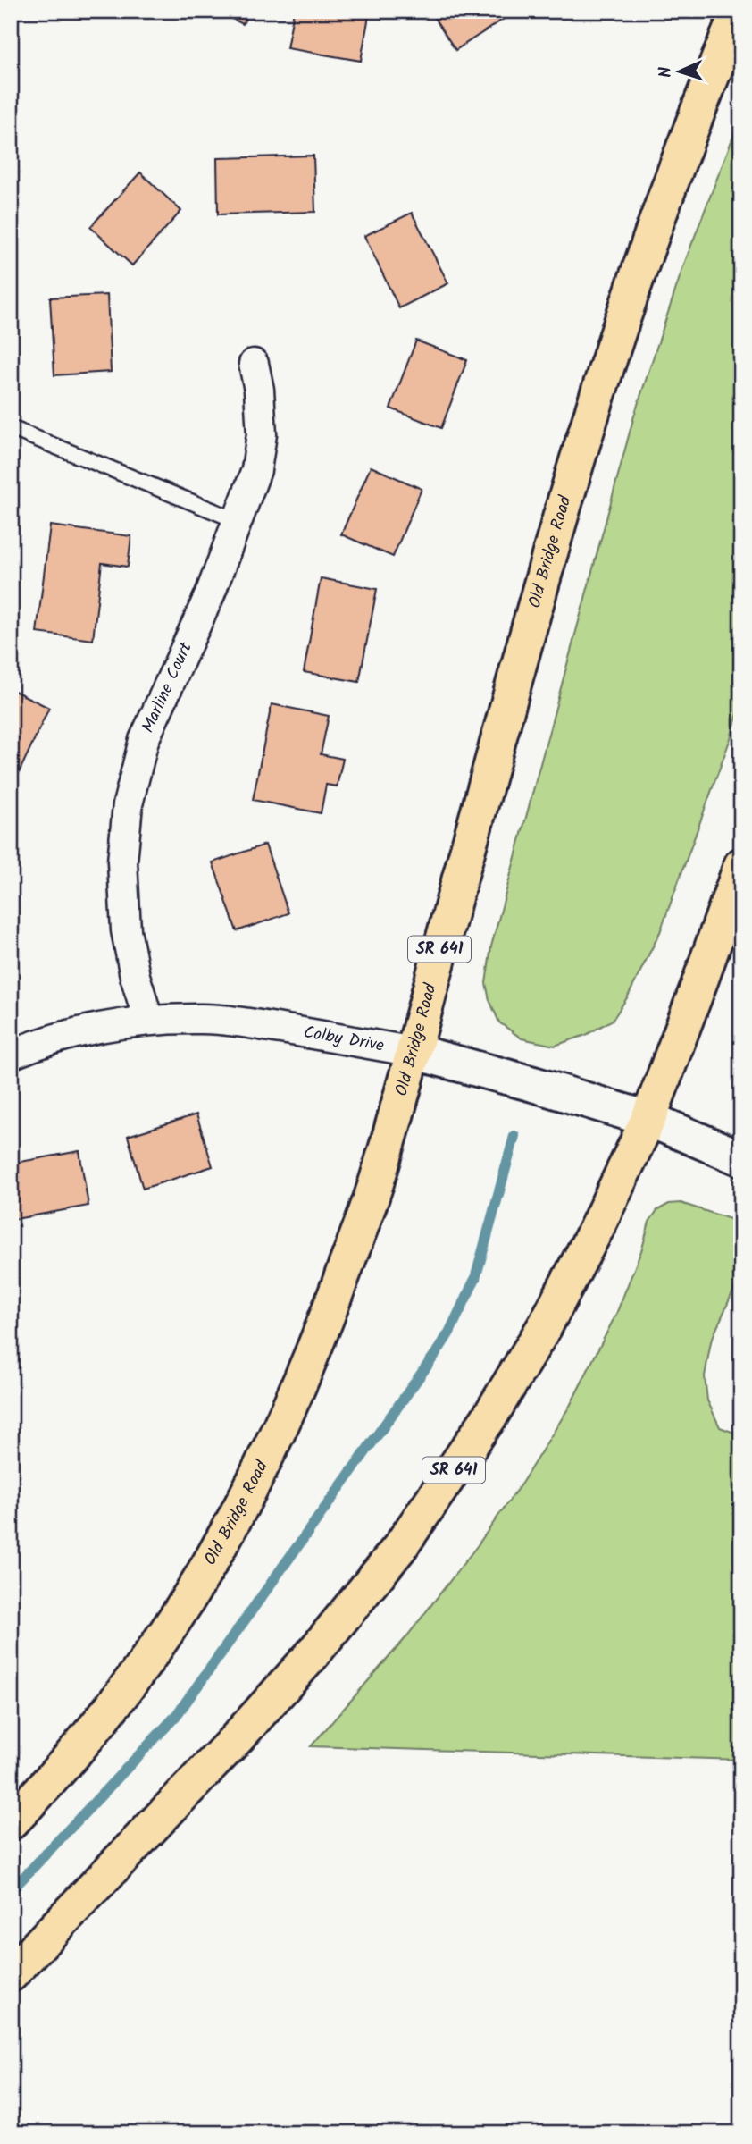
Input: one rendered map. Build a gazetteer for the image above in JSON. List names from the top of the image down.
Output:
{
  "streets": {
    "main road": ["Old Bridge Road", "SR 641"],
    "street": ["Marline Court", "Colby Drive"]
  },
  "crossings": [
    ["Old Bridge Road", "Colby Drive"],
    ["Marline Court", "Colby Drive"],
    ["SR 641", "Colby Drive"]
  ],
  "north": "left"
}
